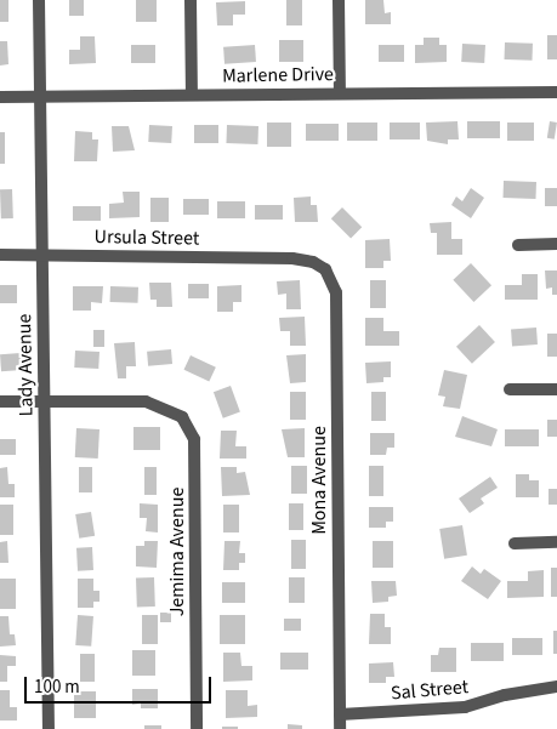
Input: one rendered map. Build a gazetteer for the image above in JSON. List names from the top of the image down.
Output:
{
  "streets": {
    "street": [
      "Marlene Drive",
      "Ursula Street",
      "Lady Avenue",
      "Mona Avenue",
      "Jemima Avenue",
      "Sal Street"
    ]
  },
  "crossings": [
    ["Marlene Drive", "Lady Avenue"],
    ["Ursula Street", "Lady Avenue"],
    ["Ursula Street", "Mona Avenue"],
    ["Lady Avenue", "Jemima Avenue"],
    ["Mona Avenue", "Sal Street"]
  ],
  "scale_bar": "100 m"
}
